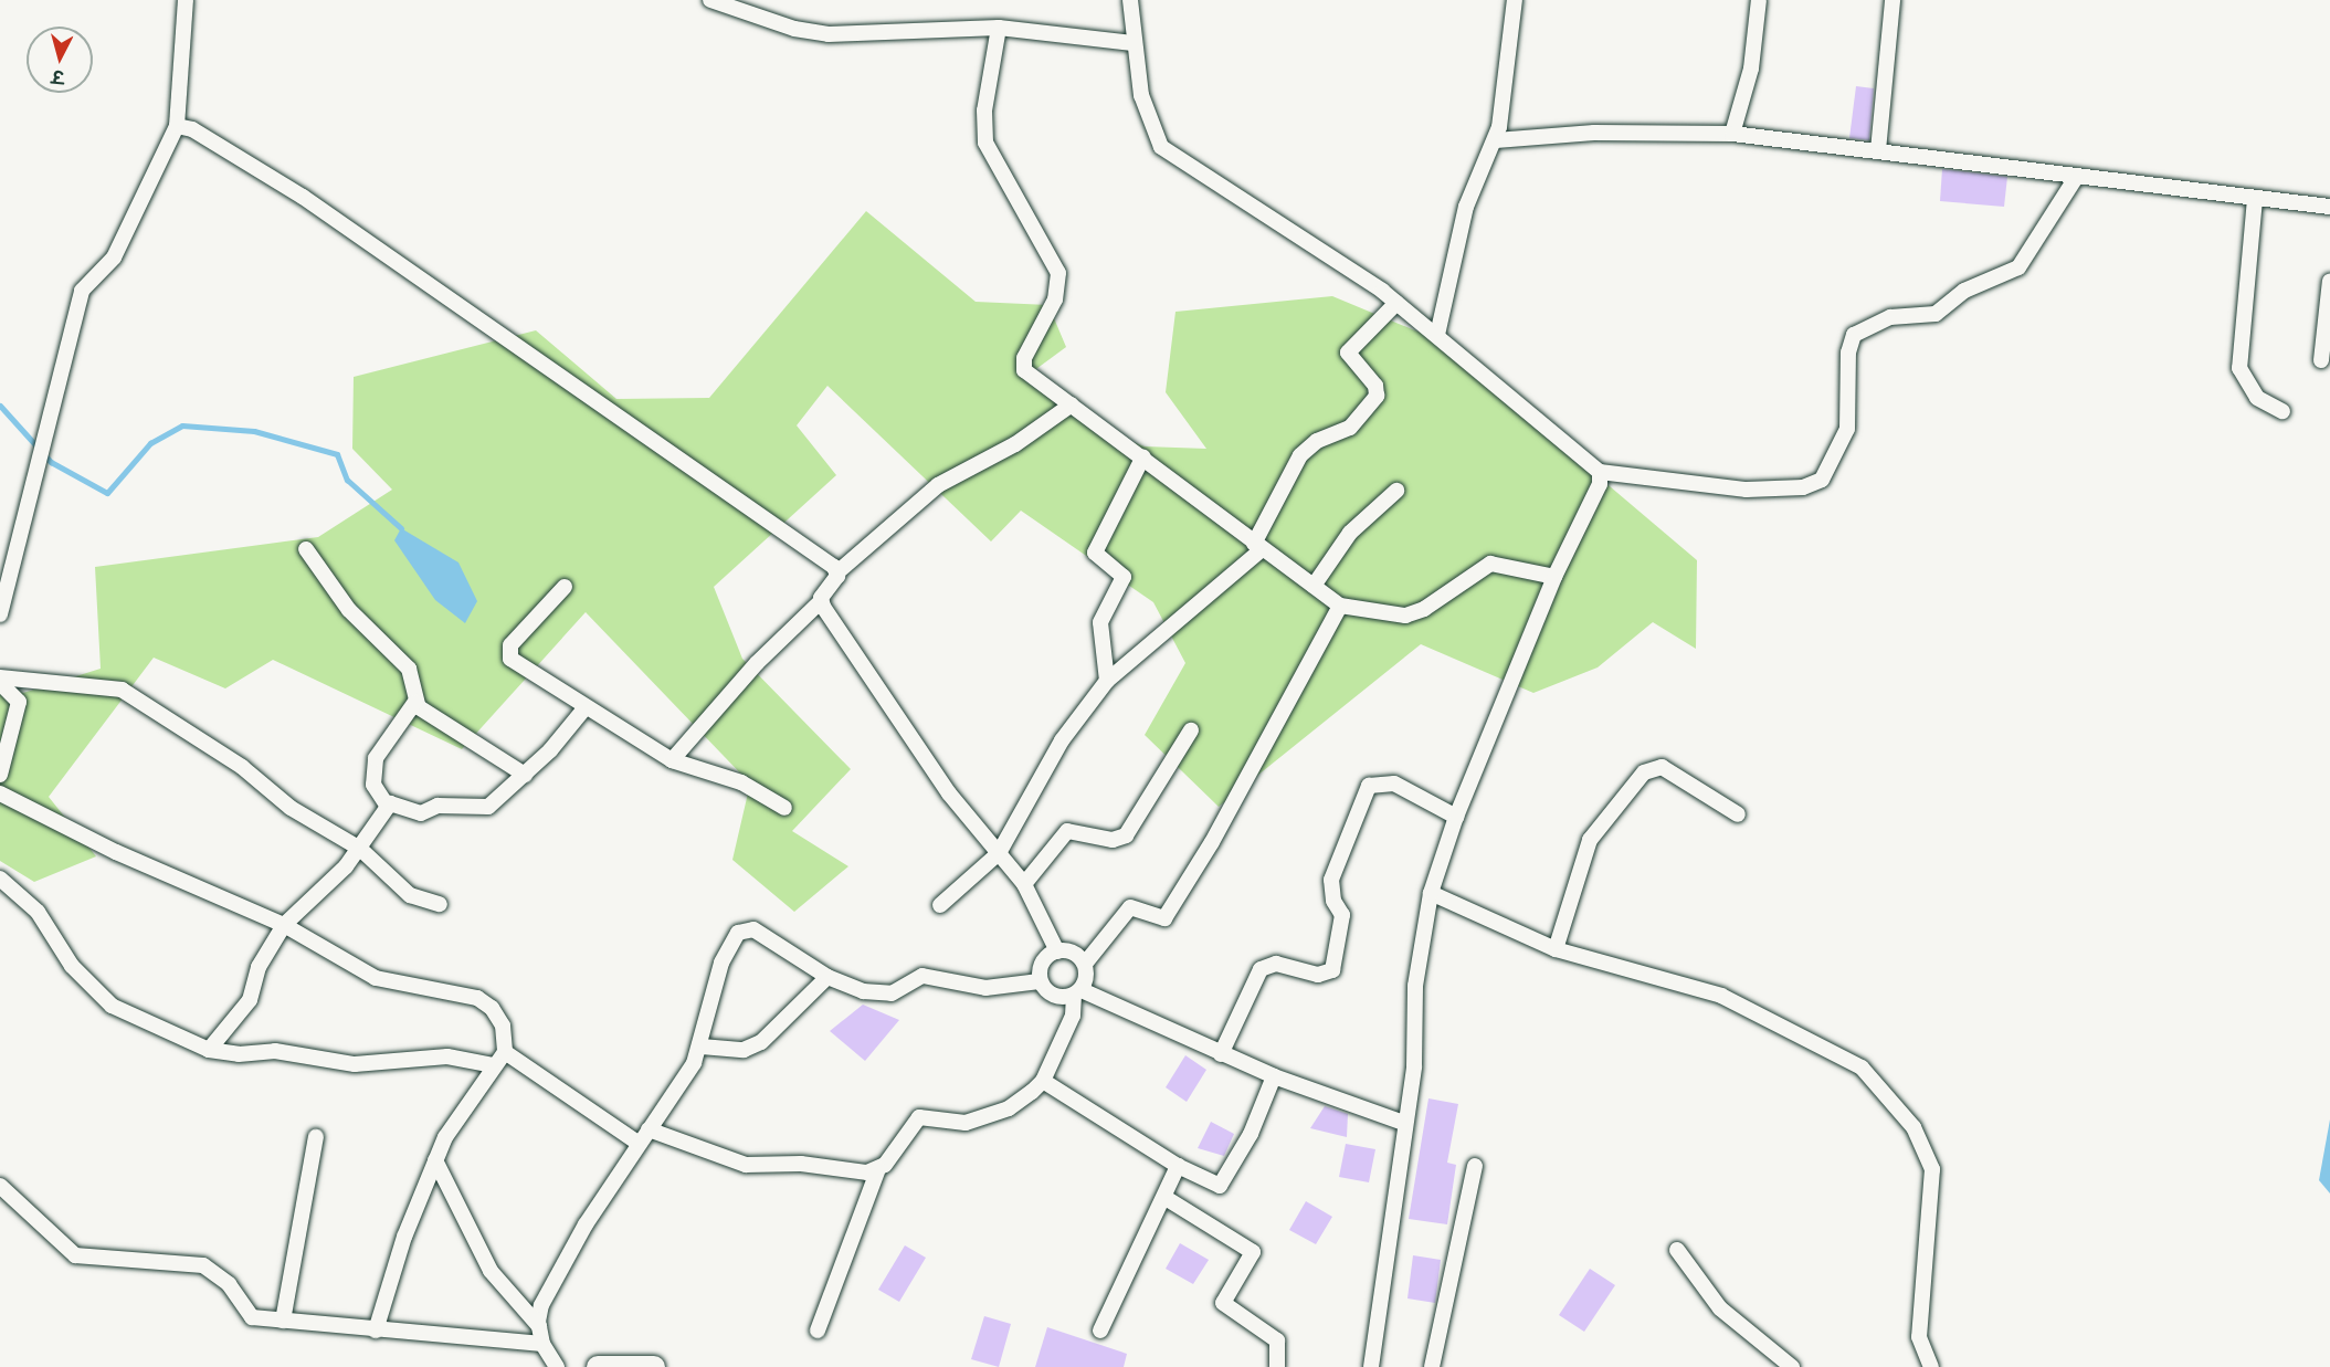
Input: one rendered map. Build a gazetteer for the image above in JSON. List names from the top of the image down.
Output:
{
  "north": "bottom"
}
